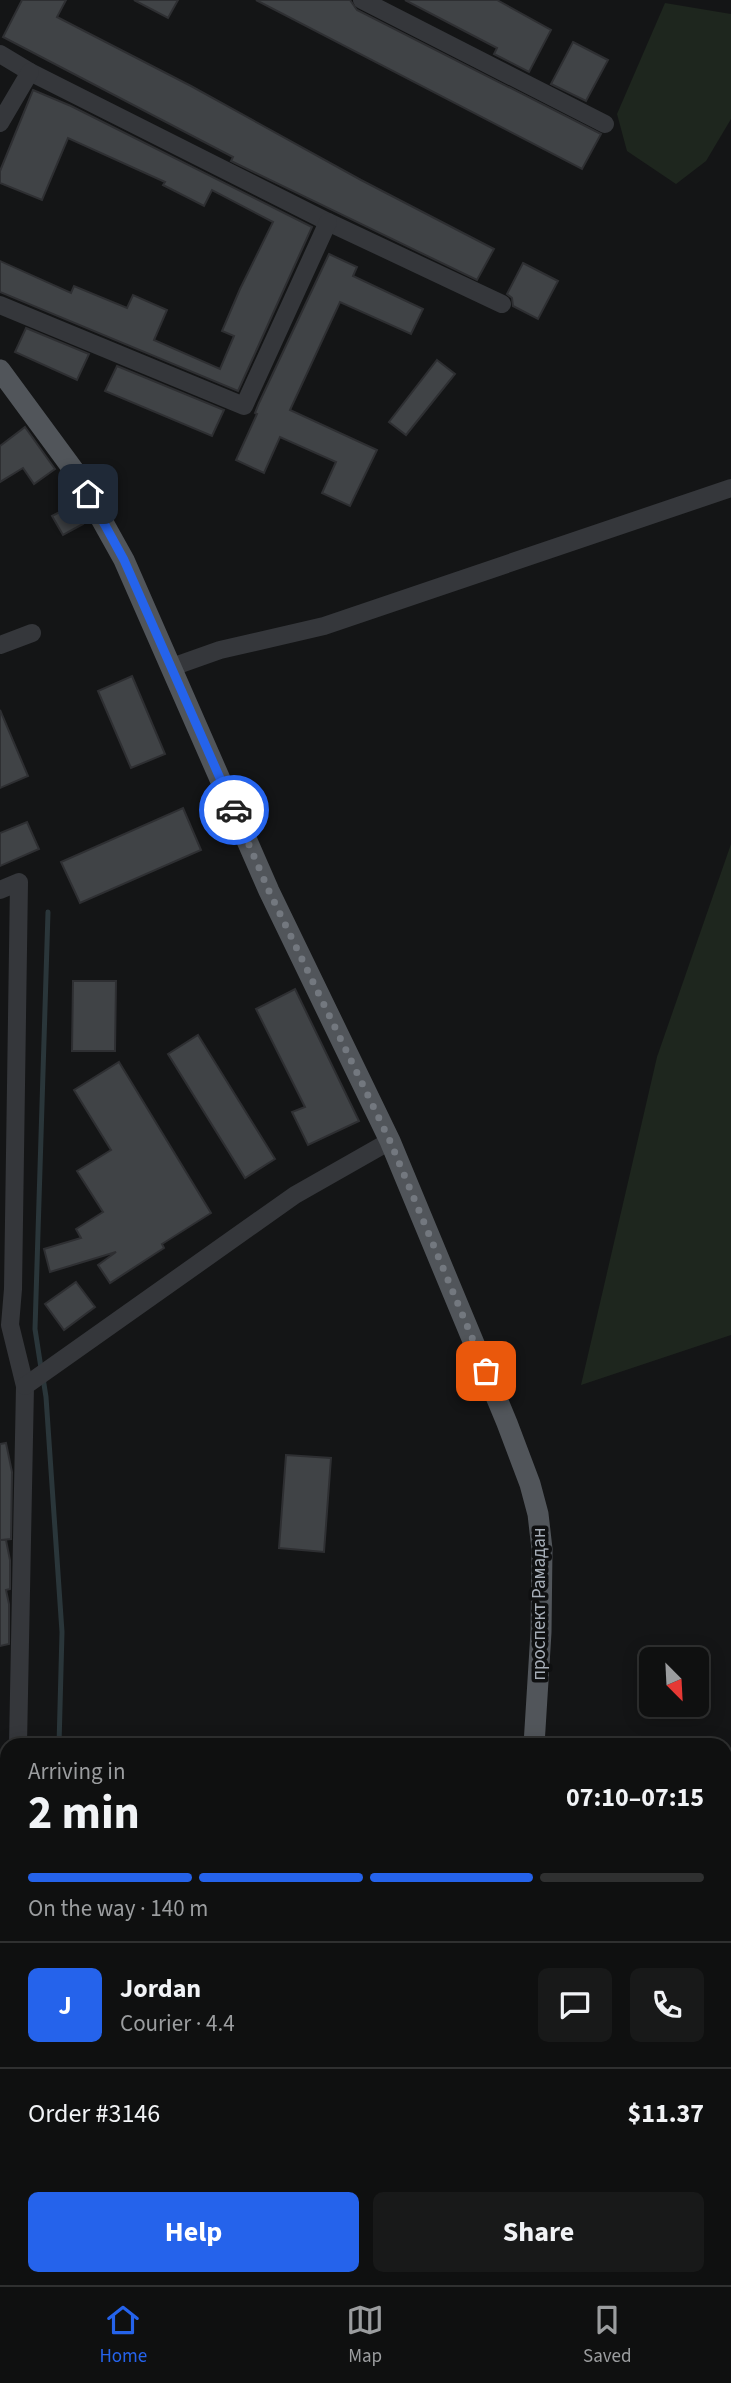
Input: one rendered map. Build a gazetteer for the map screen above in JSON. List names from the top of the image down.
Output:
{
  "streets": {
    "main road": ["проспект Рамадан"]
  },
  "north": "bottom right",
  "page": {
    "heading": ["2 min", "Arriving in", "07:10–07:15"],
    "panel": [
      "Jordan",
      "Courier · 4.4",
      "Order #3146",
      "$11.37"
    ],
    "bar": "On the way · 140 m",
    "round": "J",
    "buttons": ["Help", "Share"],
    "tabs": ["Home", "Map", "Saved"]
  }
}
